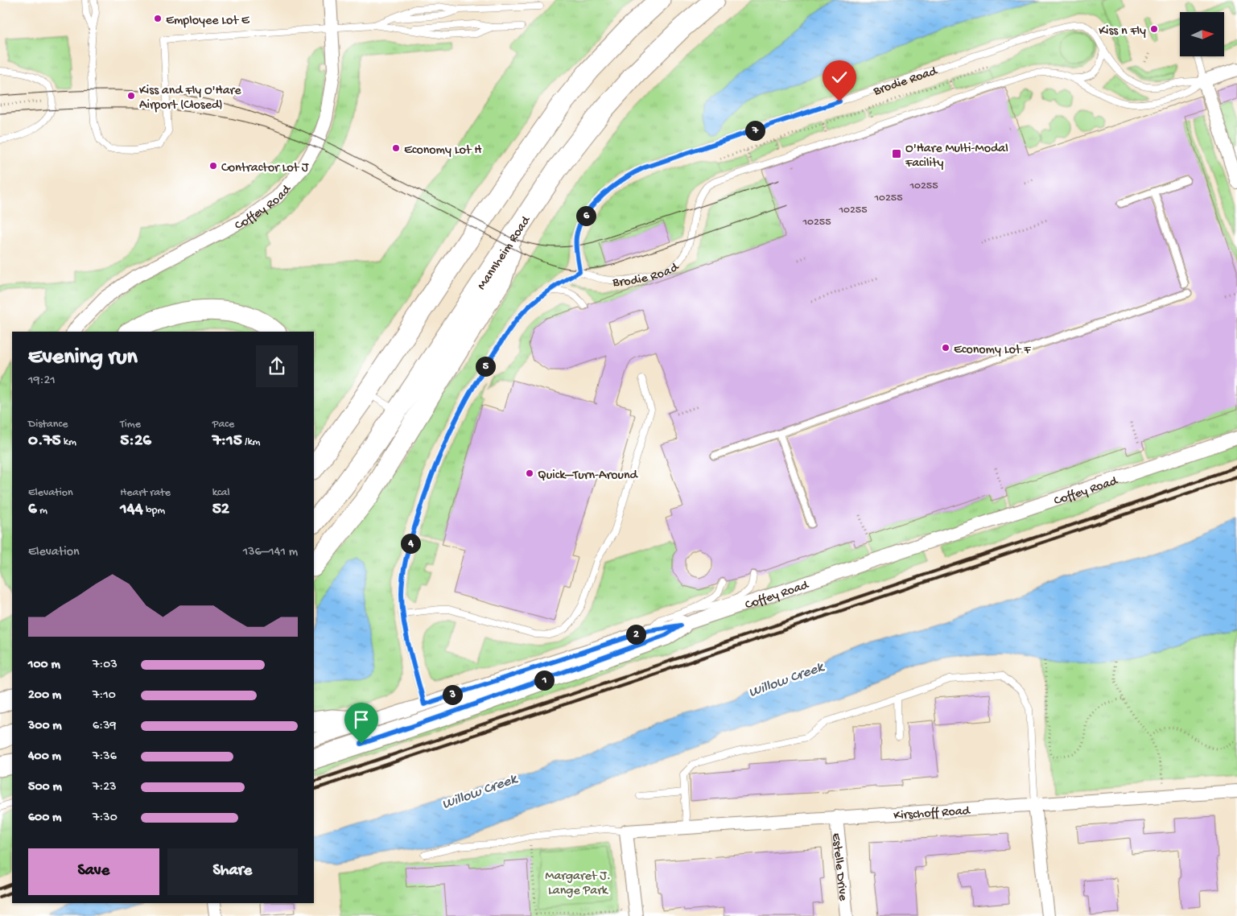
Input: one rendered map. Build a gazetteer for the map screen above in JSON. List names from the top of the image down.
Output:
{
  "streets": {
    "main road": ["Mannheim Road"],
    "street": [
      "Brodie Road",
      "Coffey Road",
      "Kirschoff Road",
      "Estelle Drive"
    ]
  },
  "crossings": [
    ["Kirschoff Road", "Estelle Drive"]
  ],
  "water": ["Willow Creek"],
  "parks": ["Margaret J. Lange Park"],
  "places": {
    "other": [
      "Employee Lot E",
      "Kiss n Fly",
      "Kiss and Fly O'Hare Airport (Closed)",
      "Economy Lot H",
      "Contractor Lot J",
      "Economy Lot F",
      "Quick–Turn-Around"
    ],
    "transit": ["O'Hare Multi-Modal Facility"]
  },
  "house_numbers": [
    "10255",
    "10255",
    "10255",
    "10255"
  ],
  "north": "right",
  "page": {
    "pins": [
      "7",
      "6",
      "5",
      "4",
      "2",
      "1",
      "3"
    ],
    "heading": ["Evening run", "19:21"],
    "stats": [
      ["Distance", "0.75 km"],
      ["Time", "5:26"],
      ["Pace", "7:15 /km"],
      ["Elevation", "6 m"],
      ["Heart rate", "144 bpm"],
      ["kcal", "52"]
    ],
    "chart": ["Elevation", "136–141 m"],
    "list": [
      {
        "name": "100 m",
        "note": "7:03"
      },
      {
        "name": "200 m",
        "note": "7:10"
      },
      {
        "name": "300 m",
        "note": "6:39"
      },
      {
        "name": "400 m",
        "note": "7:36"
      },
      {
        "name": "500 m",
        "note": "7:23"
      },
      {
        "name": "600 m",
        "note": "7:30"
      }
    ],
    "buttons": ["Save", "Share"]
  }
}
